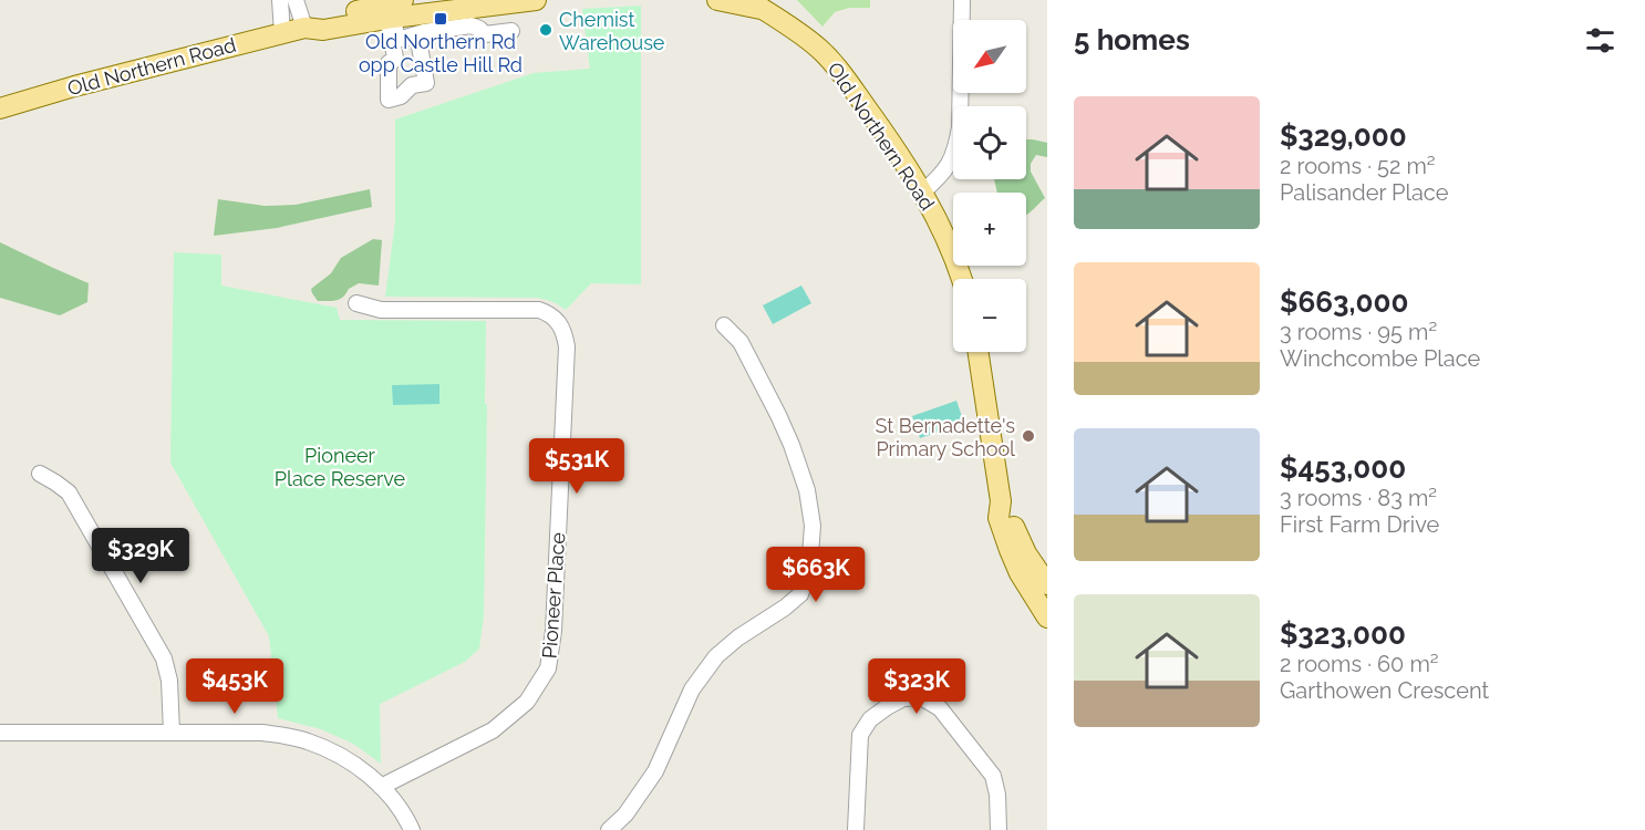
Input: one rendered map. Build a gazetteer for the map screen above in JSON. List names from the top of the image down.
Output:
{
  "streets": {
    "main road": ["Old Northern Road"],
    "street": ["Pioneer Place"]
  },
  "parks": ["Pioneer Place Reserve"],
  "places": {
    "transit": ["Old Northern Rd opp Castle Hill Rd"],
    "other": ["Chemist Warehouse", "St Bernadette's Primary School"]
  },
  "north": "bottom left",
  "page": {
    "heading": "5 homes",
    "map_buttons": ["+", "−"],
    "list": [
      {
        "name": "$329,000",
        "note": "2 rooms · 52 m² · Palisander Place"
      },
      {
        "name": "$663,000",
        "note": "3 rooms · 95 m² · Winchcombe Place"
      },
      {
        "name": "$453,000",
        "note": "3 rooms · 83 m² · First Farm Drive"
      },
      {
        "name": "$323,000",
        "note": "2 rooms · 60 m² · Garthowen Crescent"
      }
    ],
    "price": [
      "$531K",
      "$329K",
      "$663K",
      "$453K",
      "$323K"
    ]
  }
}
